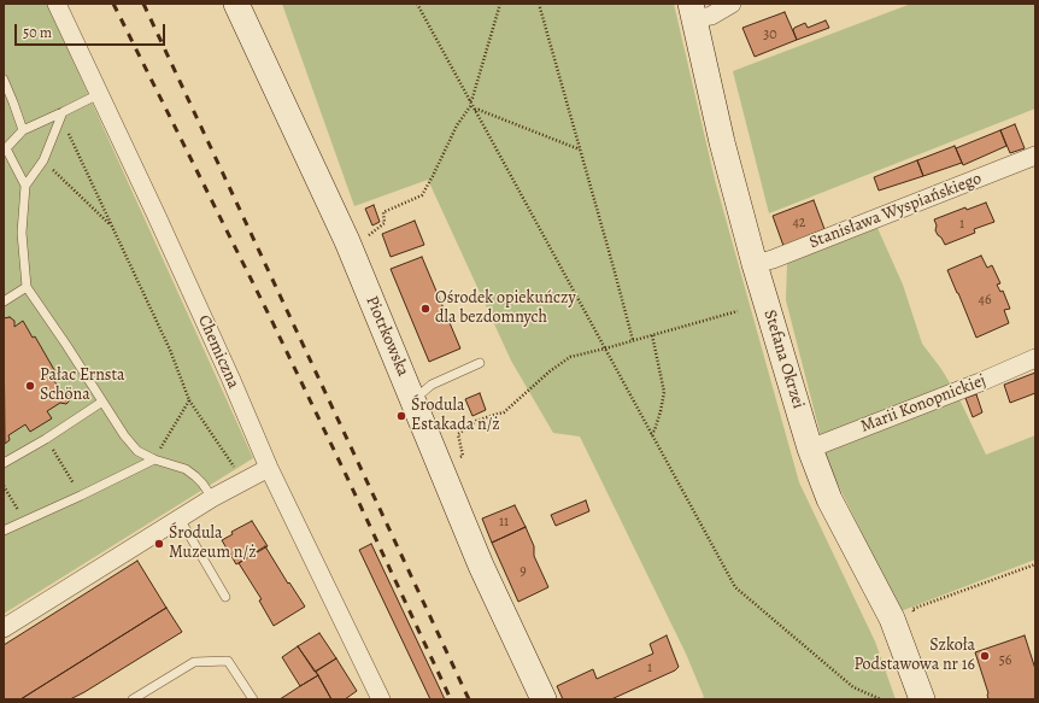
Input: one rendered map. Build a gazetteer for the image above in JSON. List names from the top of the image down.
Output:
{
  "streets": {
    "street": [
      "Stanisława Wyspiańskiego",
      "Piotrkowska",
      "Chemiczna",
      "Stefana Okrzei",
      "Marii Konopnickiej"
    ]
  },
  "crossings": [
    ["Stanisława Wyspiańskiego", "Stefana Okrzei"],
    ["Stefana Okrzei", "Marii Konopnickiej"]
  ],
  "places": [
    "Ośrodek opiekuńczy dla bezdomnych",
    "Pałac Ernsta Schöna",
    "Środula Estakada n/ż",
    "Środula Muzeum n/ż",
    "Szkoła Podstawowa nr 16"
  ],
  "house_numbers": [
    "30",
    "42",
    "1",
    "46",
    "11",
    "9",
    "56",
    "1"
  ],
  "scale_bar": "50 m"
}
